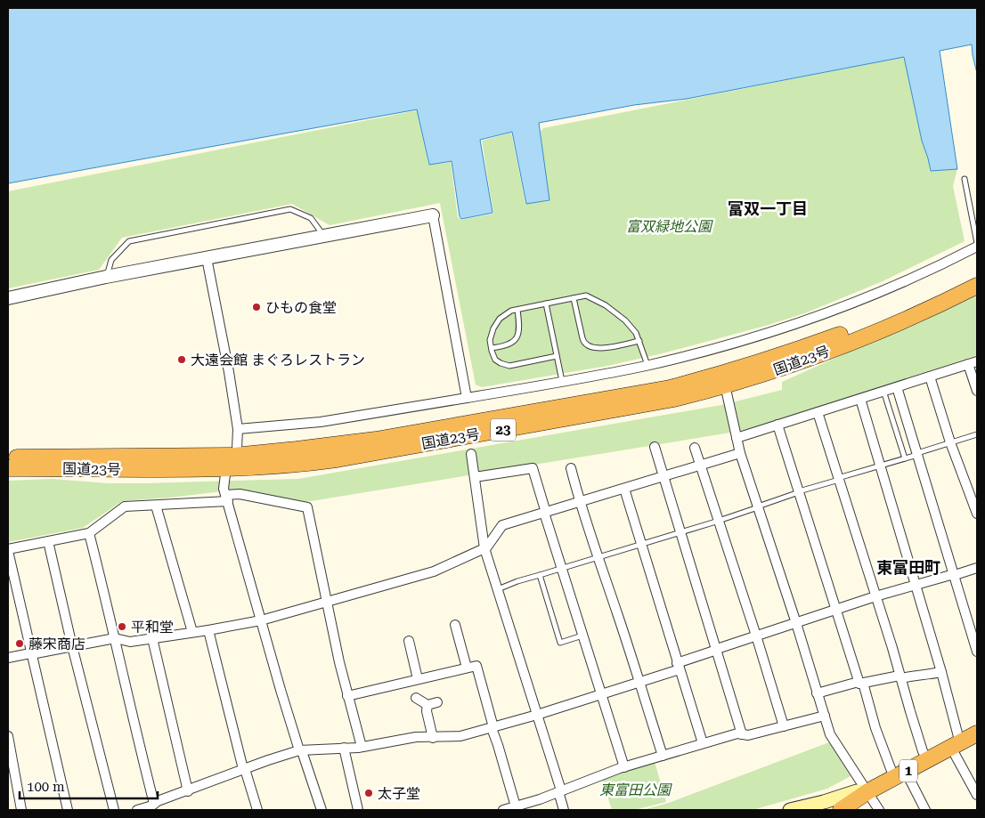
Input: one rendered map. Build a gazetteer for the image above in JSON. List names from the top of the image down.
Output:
{
  "streets": {
    "highway": ["国道23号", "23", "1"]
  },
  "districts": ["富双一丁目", "東富田町"],
  "parks": ["富双緑地公園", "東富田公園"],
  "places": [
    "ひもの食堂",
    "大遠会館 まぐろレストラン",
    "平和堂",
    "藤宋商店",
    "太子堂"
  ],
  "scale_bar": "100 m"
}
